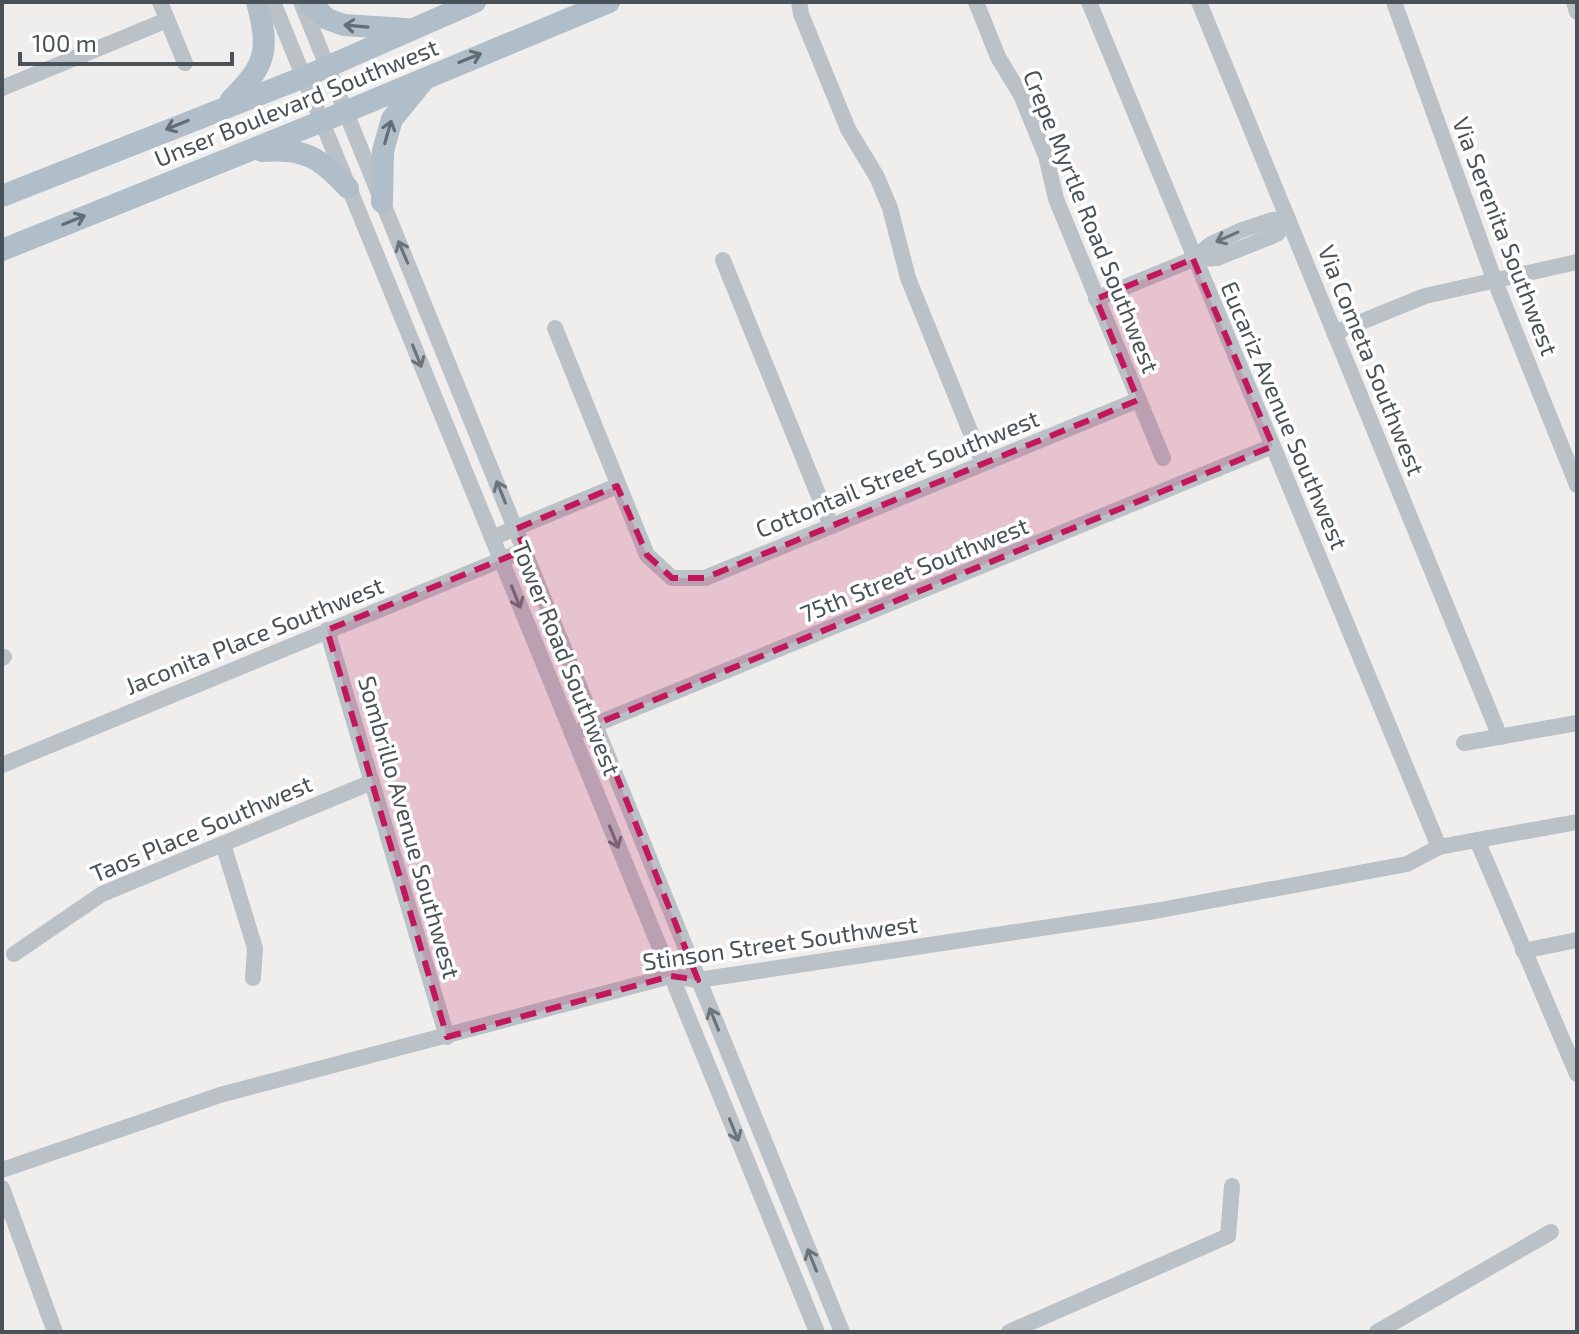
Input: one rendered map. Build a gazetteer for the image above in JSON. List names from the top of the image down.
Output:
{
  "streets": {
    "main road": ["Unser Boulevard Southwest"],
    "street": [
      "Crepe Myrtle Road Southwest",
      "Via Serenita Southwest",
      "Via Cometa Southwest",
      "Eucariz Avenue Southwest",
      "Cottontail Street Southwest",
      "75th Street Southwest",
      "Jaconita Place Southwest",
      "Tower Road Southwest",
      "Sombrillo Avenue Southwest",
      "Taos Place Southwest",
      "Stinson Street Southwest"
    ]
  },
  "crossings": [
    ["Unser Boulevard Southwest", "Tower Road Southwest"],
    ["Crepe Myrtle Road Southwest", "Cottontail Street Southwest"],
    ["Eucariz Avenue Southwest", "75th Street Southwest"],
    ["Eucariz Avenue Southwest", "Stinson Street Southwest"],
    ["75th Street Southwest", "Tower Road Southwest"],
    ["Jaconita Place Southwest", "Tower Road Southwest"],
    ["Jaconita Place Southwest", "Sombrillo Avenue Southwest"],
    ["Tower Road Southwest", "Stinson Street Southwest"],
    ["Sombrillo Avenue Southwest", "Taos Place Southwest"],
    ["Sombrillo Avenue Southwest", "Stinson Street Southwest"]
  ],
  "scale_bar": "100 m"
}
